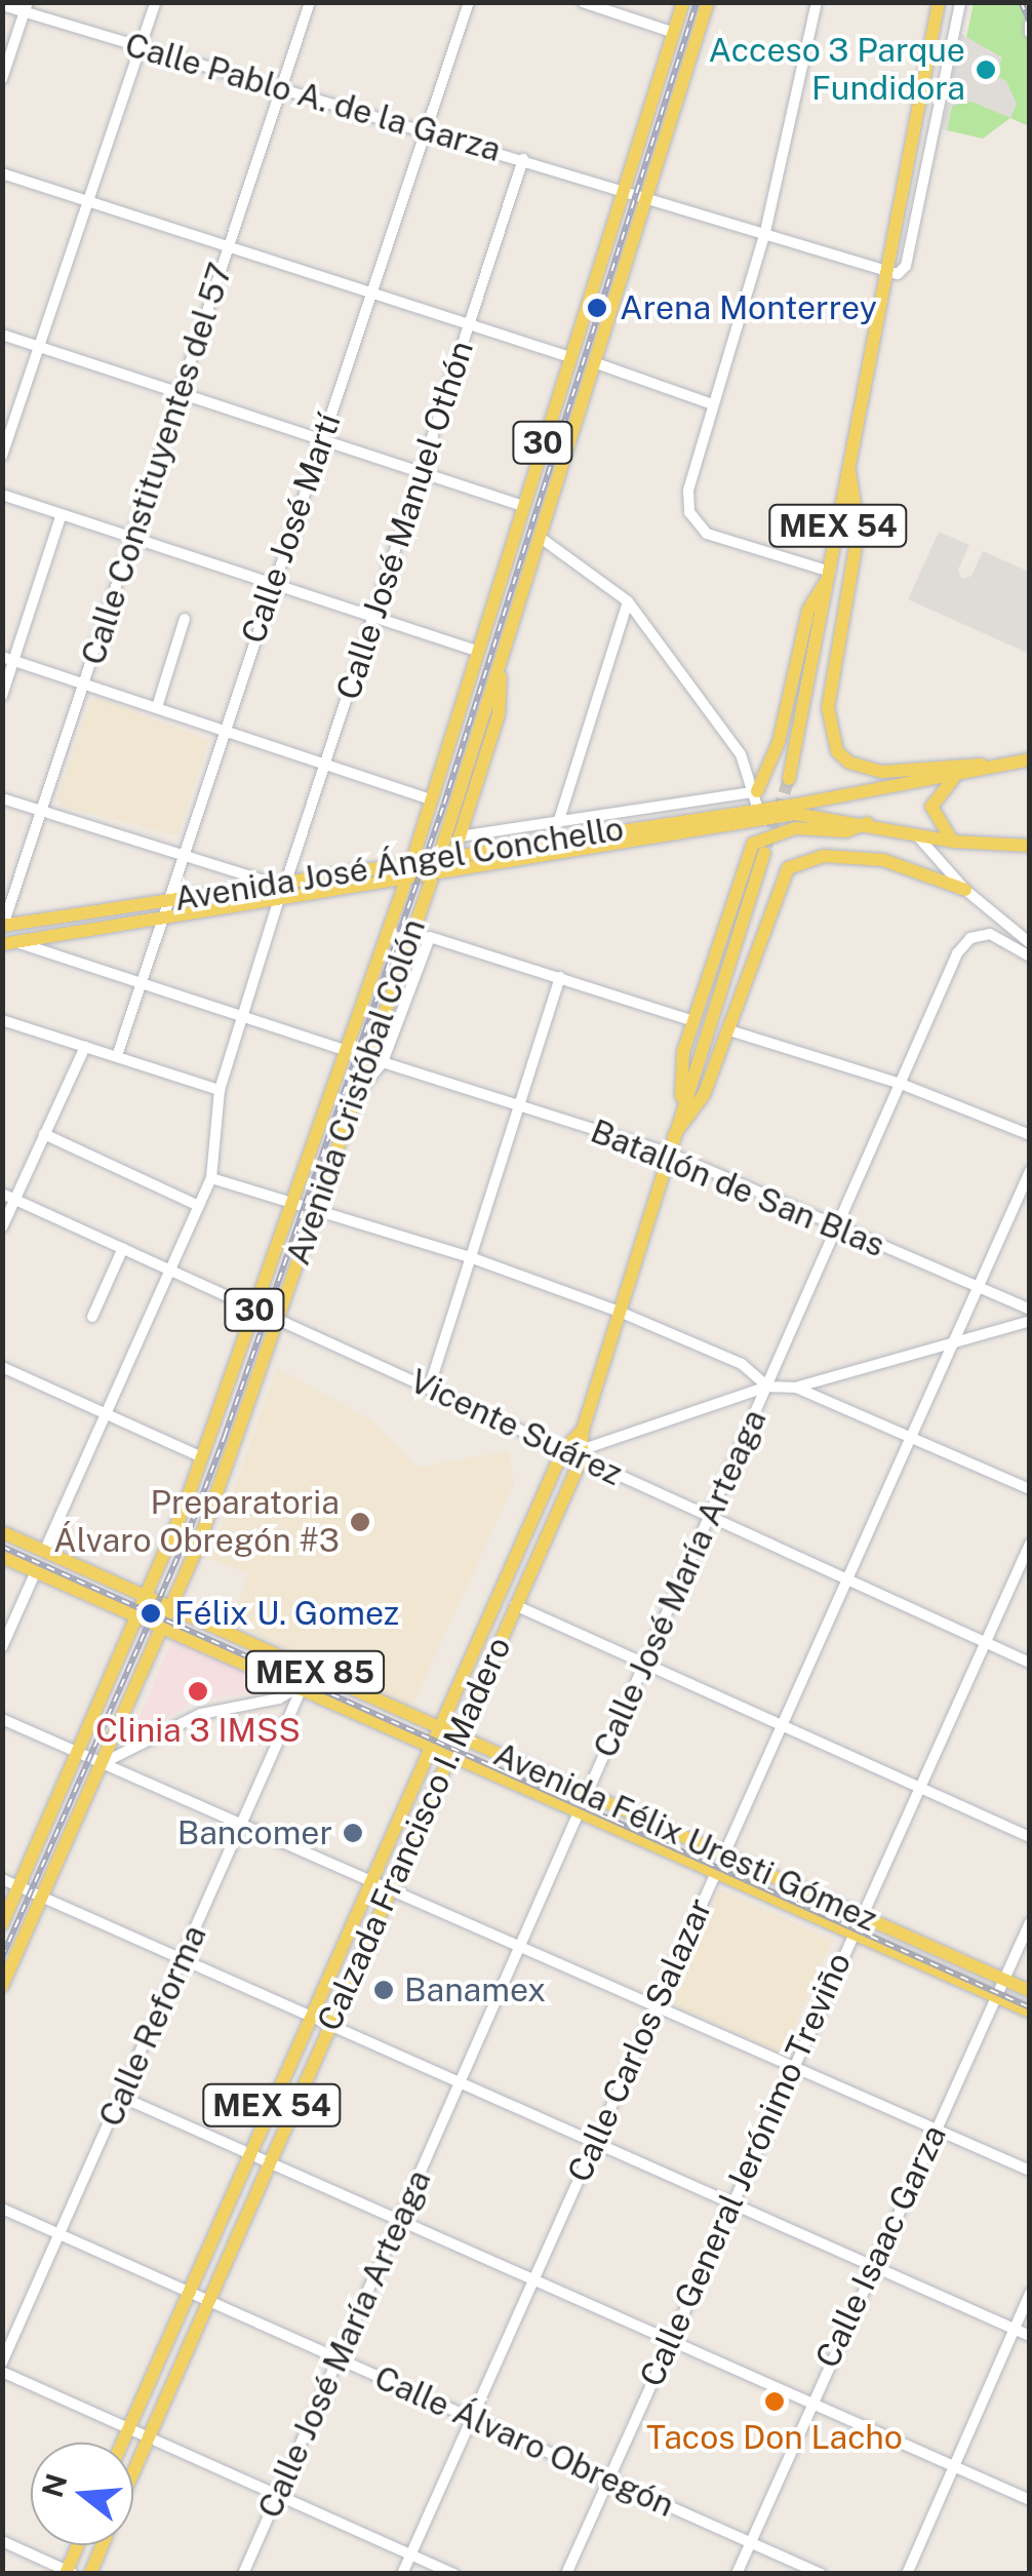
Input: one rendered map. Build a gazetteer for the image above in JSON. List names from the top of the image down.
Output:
{
  "streets": {
    "main road": [
      "30",
      "MEX 54",
      "Avenida José Ángel Conchello",
      "Avenida Cristóbal Colón",
      "MEX 85",
      "Calzada Francisco I. Madero",
      "Avenida Félix Uresti Gómez"
    ],
    "street": [
      "Calle Pablo A. de la Garza",
      "Calle Constituyentes del 57",
      "Calle José Manuel Othón",
      "Calle José Martí",
      "Batallón de San Blas",
      "Vicente Suárez",
      "Calle José María Arteaga",
      "Calle Reforma",
      "Calle Carlos Salazar",
      "Calle General Jerónimo Treviño",
      "Calle Isaac Garza",
      "Calle Álvaro Obregón"
    ]
  },
  "crossings": [
    ["Calle Pablo A. de la Garza", "30"],
    ["Calle Pablo A. de la Garza", "Calle Constituyentes del 57"],
    ["Calle Pablo A. de la Garza", "Calle José Manuel Othón"],
    ["Calle Pablo A. de la Garza", "Calle José Martí"],
    ["30", "Avenida José Ángel Conchello"],
    ["Calle Constituyentes del 57", "Avenida José Ángel Conchello"],
    ["Calle José Manuel Othón", "Avenida José Ángel Conchello"],
    ["Calle José Martí", "Avenida José Ángel Conchello"],
    ["Avenida José Ángel Conchello", "Avenida Cristóbal Colón"],
    ["Avenida Cristóbal Colón", "Vicente Suárez"],
    ["Avenida Cristóbal Colón", "Avenida Félix Uresti Gómez"],
    ["Batallón de San Blas", "Calle José María Arteaga"],
    ["Batallón de San Blas", "Calzada Francisco I. Madero"],
    ["Batallón de San Blas", "Calle Carlos Salazar"],
    ["Vicente Suárez", "Calle José María Arteaga"],
    ["Vicente Suárez", "Calzada Francisco I. Madero"],
    ["Vicente Suárez", "Calle Carlos Salazar"],
    ["Vicente Suárez", "Calle General Jerónimo Treviño"],
    ["Calle José María Arteaga", "Avenida Félix Uresti Gómez"],
    ["Calle José María Arteaga", "Calle Álvaro Obregón"],
    ["Calzada Francisco I. Madero", "Avenida Félix Uresti Gómez"],
    ["Calzada Francisco I. Madero", "Calle Álvaro Obregón"],
    ["Avenida Félix Uresti Gómez", "Calle Reforma"],
    ["Avenida Félix Uresti Gómez", "Calle Carlos Salazar"],
    ["Avenida Félix Uresti Gómez", "Calle General Jerónimo Treviño"],
    ["Avenida Félix Uresti Gómez", "Calle Isaac Garza"],
    ["Calle Reforma", "Calle Álvaro Obregón"],
    ["Calle Carlos Salazar", "Calle Álvaro Obregón"],
    ["Calle General Jerónimo Treviño", "Calle Álvaro Obregón"],
    ["Calle Isaac Garza", "Calle Álvaro Obregón"]
  ],
  "places": [
    "Acceso 3 Parque Fundidora",
    "Arena Monterrey",
    "Preparatoria Álvaro Obregón #3",
    "Félix U. Gomez",
    "Clinia 3 IMSS",
    "Bancomer",
    "Banamex",
    "Tacos Don Lacho"
  ],
  "north": "left"
}
